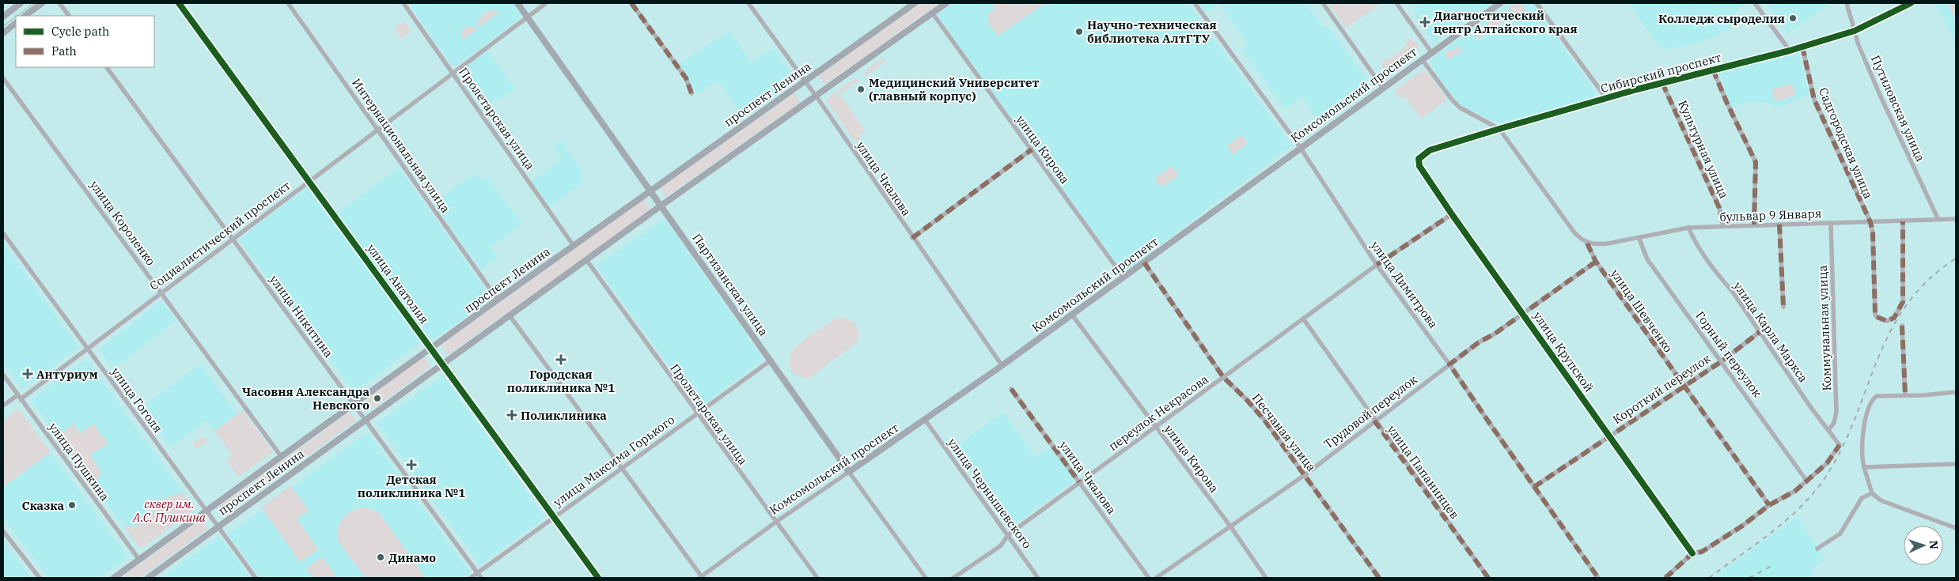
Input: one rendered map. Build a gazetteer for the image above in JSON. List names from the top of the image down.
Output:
{
  "streets": {
    "main road": ["проспект Ленина", "Комсомольский проспект", "Партизанская улица"],
    "street": [
      "Сибирский проспект",
      "Путиловская улица",
      "Пролетарская улица",
      "Садгородская улица",
      "Интернациональная улица",
      "улица Кирова",
      "Культурная улица",
      "улица Чкалова",
      "бульвар 9 Января",
      "улица Короленко",
      "Социалистический проспект",
      "улица Анатолия",
      "улица Димитрова",
      "улица Шевченко",
      "улица Никитина",
      "Коммунальная улица",
      "улица Карла Маркса",
      "улица Крупской",
      "Горный переулок",
      "Короткий переулок",
      "улица Гоголя",
      "Трудовой переулок",
      "переулок Некрасова",
      "Песчаная улица",
      "улица Максима Горького",
      "улица Пушкина",
      "улица Папанинцев",
      "улица Чернышевского"
    ]
  },
  "crossings": [
    ["Сибирский проспект", "Путиловская улица"],
    ["Сибирский проспект", "Садгородская улица"],
    ["Сибирский проспект", "Культурная улица"],
    ["Сибирский проспект", "улица Шевченко"],
    ["Сибирский проспект", "улица Крупской"],
    ["проспект Ленина", "Пролетарская улица"],
    ["проспект Ленина", "Интернациональная улица"],
    ["проспект Ленина", "улица Кирова"],
    ["проспект Ленина", "улица Чкалова"],
    ["проспект Ленина", "улица Короленко"],
    ["проспект Ленина", "улица Анатолия"],
    ["проспект Ленина", "Партизанская улица"],
    ["проспект Ленина", "улица Никитина"],
    ["проспект Ленина", "улица Гоголя"],
    ["проспект Ленина", "улица Пушкина"],
    ["Комсомольский проспект", "Пролетарская улица"],
    ["Комсомольский проспект", "улица Кирова"],
    ["Комсомольский проспект", "улица Чкалова"],
    ["Комсомольский проспект", "Партизанская улица"],
    ["Комсомольский проспект", "улица Димитрова"],
    ["Комсомольский проспект", "Песчаная улица"],
    ["Комсомольский проспект", "улица Чернышевского"],
    ["Путиловская улица", "бульвар 9 Января"],
    ["Пролетарская улица", "Социалистический проспект"],
    ["Пролетарская улица", "улица Максима Горького"],
    ["Садгородская улица", "бульвар 9 Января"],
    ["Интернациональная улица", "Социалистический проспект"],
    ["улица Кирова", "Трудовой переулок"],
    ["улица Кирова", "переулок Некрасова"],
    ["Культурная улица", "бульвар 9 Января"],
    ["улица Чкалова", "переулок Некрасова"],
    ["бульвар 9 Января", "улица Шевченко"],
    ["бульвар 9 Января", "Коммунальная улица"],
    ["бульвар 9 Января", "улица Карла Маркса"],
    ["бульвар 9 Января", "Горный переулок"],
    ["улица Короленко", "Социалистический проспект"],
    ["Социалистический проспект", "улица Анатолия"],
    ["Социалистический проспект", "Партизанская улица"],
    ["Социалистический проспект", "улица Никитина"],
    ["Социалистический проспект", "улица Гоголя"],
    ["Социалистический проспект", "улица Пушкина"],
    ["улица Анатолия", "улица Максима Горького"],
    ["Партизанская улица", "улица Максима Горького"],
    ["улица Димитрова", "Короткий переулок"],
    ["улица Димитрова", "Трудовой переулок"],
    ["улица Димитрова", "переулок Некрасова"],
    ["улица Шевченко", "Короткий переулок"],
    ["улица Шевченко", "Трудовой переулок"],
    ["улица Никитина", "улица Максима Горького"],
    ["Коммунальная улица", "улица Карла Маркса"],
    ["улица Карла Маркса", "Горный переулок"],
    ["улица Карла Маркса", "Короткий переулок"],
    ["улица Крупской", "Короткий переулок"],
    ["улица Крупской", "Трудовой переулок"],
    ["улица Крупской", "переулок Некрасова"],
    ["Горный переулок", "Короткий переулок"],
    ["Трудовой переулок", "Песчаная улица"],
    ["Трудовой переулок", "улица Папанинцев"],
    ["переулок Некрасова", "Песчаная улица"],
    ["переулок Некрасова", "улица Папанинцев"],
    ["переулок Некрасова", "улица Чернышевского"]
  ],
  "parks": ["сквер им. А.С. Пушкина"],
  "places": {
    "other": [
      "Колледж сыроделия",
      "Научно-техническая библиотека АлтГТУ",
      "Медицинский Университет (главный корпус)",
      "Часовня Александра Невского",
      "Сказка",
      "Динамо"
    ],
    "health": [
      "Диагностический центр Алтайского края",
      "Городская поликлиника №1",
      "Антуриум",
      "Поликлиника",
      "Детская поликлиника №1"
    ]
  },
  "legend": ["Cycle path", "Path"],
  "north": "right"
}
